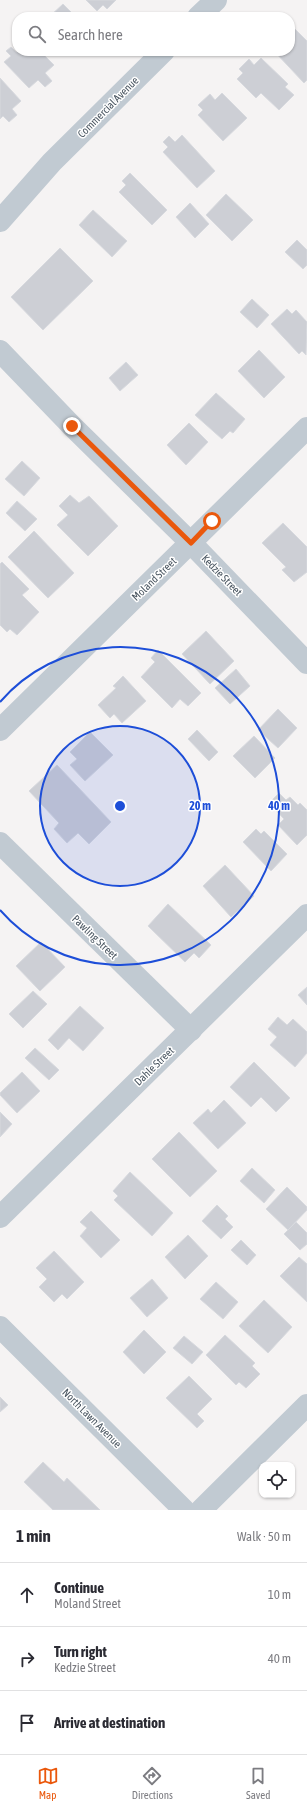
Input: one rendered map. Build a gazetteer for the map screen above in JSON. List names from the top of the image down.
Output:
{
  "streets": {
    "street": [
      "Commercial Avenue",
      "Kedzie Street",
      "Moland Street",
      "Pawling Street",
      "Dahle Street",
      "North Lawn Avenue"
    ]
  },
  "crossings": [
    ["Kedzie Street", "Moland Street"],
    ["Pawling Street", "Dahle Street"]
  ],
  "page": {
    "search": "Search here",
    "heading": ["1 min", "Walk · 50 m"],
    "list": [
      ["Continue", "Moland Street", "10 m"],
      ["Turn right", "Kedzie Street", "40 m"],
      "Arrive at destination"
    ],
    "nav": ["Map", "Directions", "Saved"]
  },
  "rings": ["20 m", "40 m"]
}
